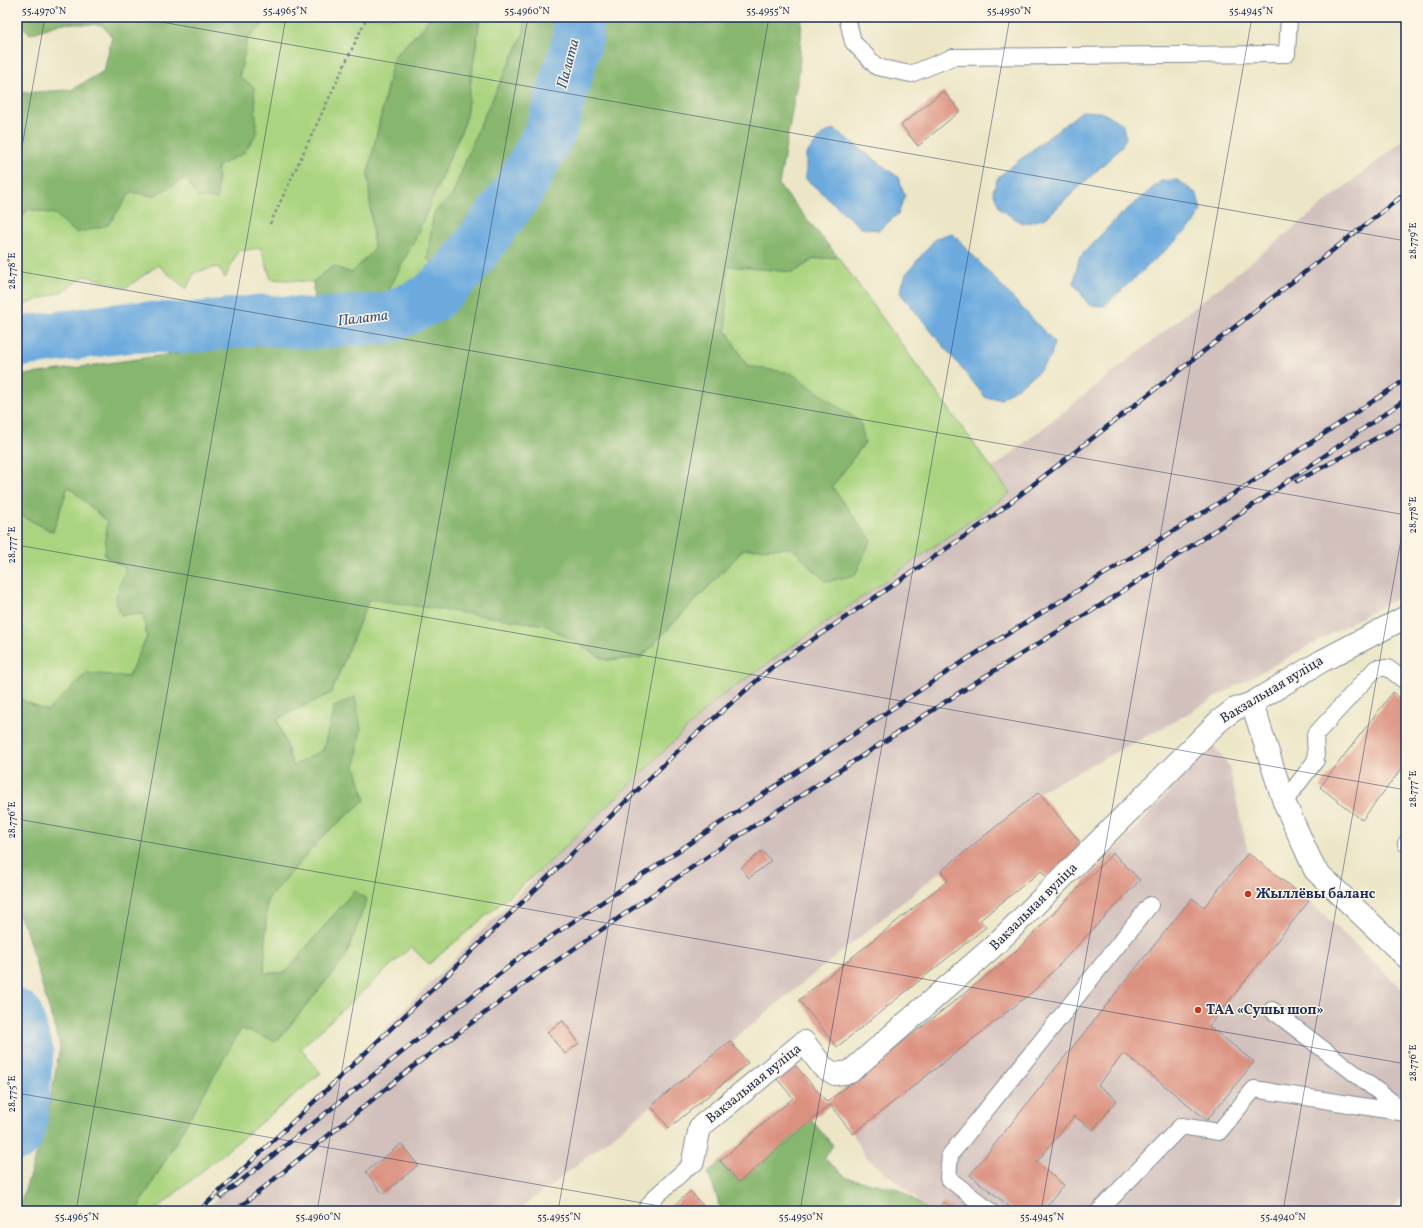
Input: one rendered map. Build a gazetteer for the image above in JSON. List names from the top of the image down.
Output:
{
  "streets": {
    "street": ["Вакзальная вуліца"]
  },
  "water": ["Палата"],
  "places": ["Жыллёвы баланс", "ТАА «Сушы шоп»"],
  "coordinates": [
    "55.4970°N",
    "55.4965°N",
    "55.4960°N",
    "55.4955°N",
    "55.4950°N",
    "55.4945°N",
    "28.779°E",
    "28.778°E",
    "28.777°E",
    "28.776°E",
    "28.775°E",
    "55.4940°N"
  ]
}
